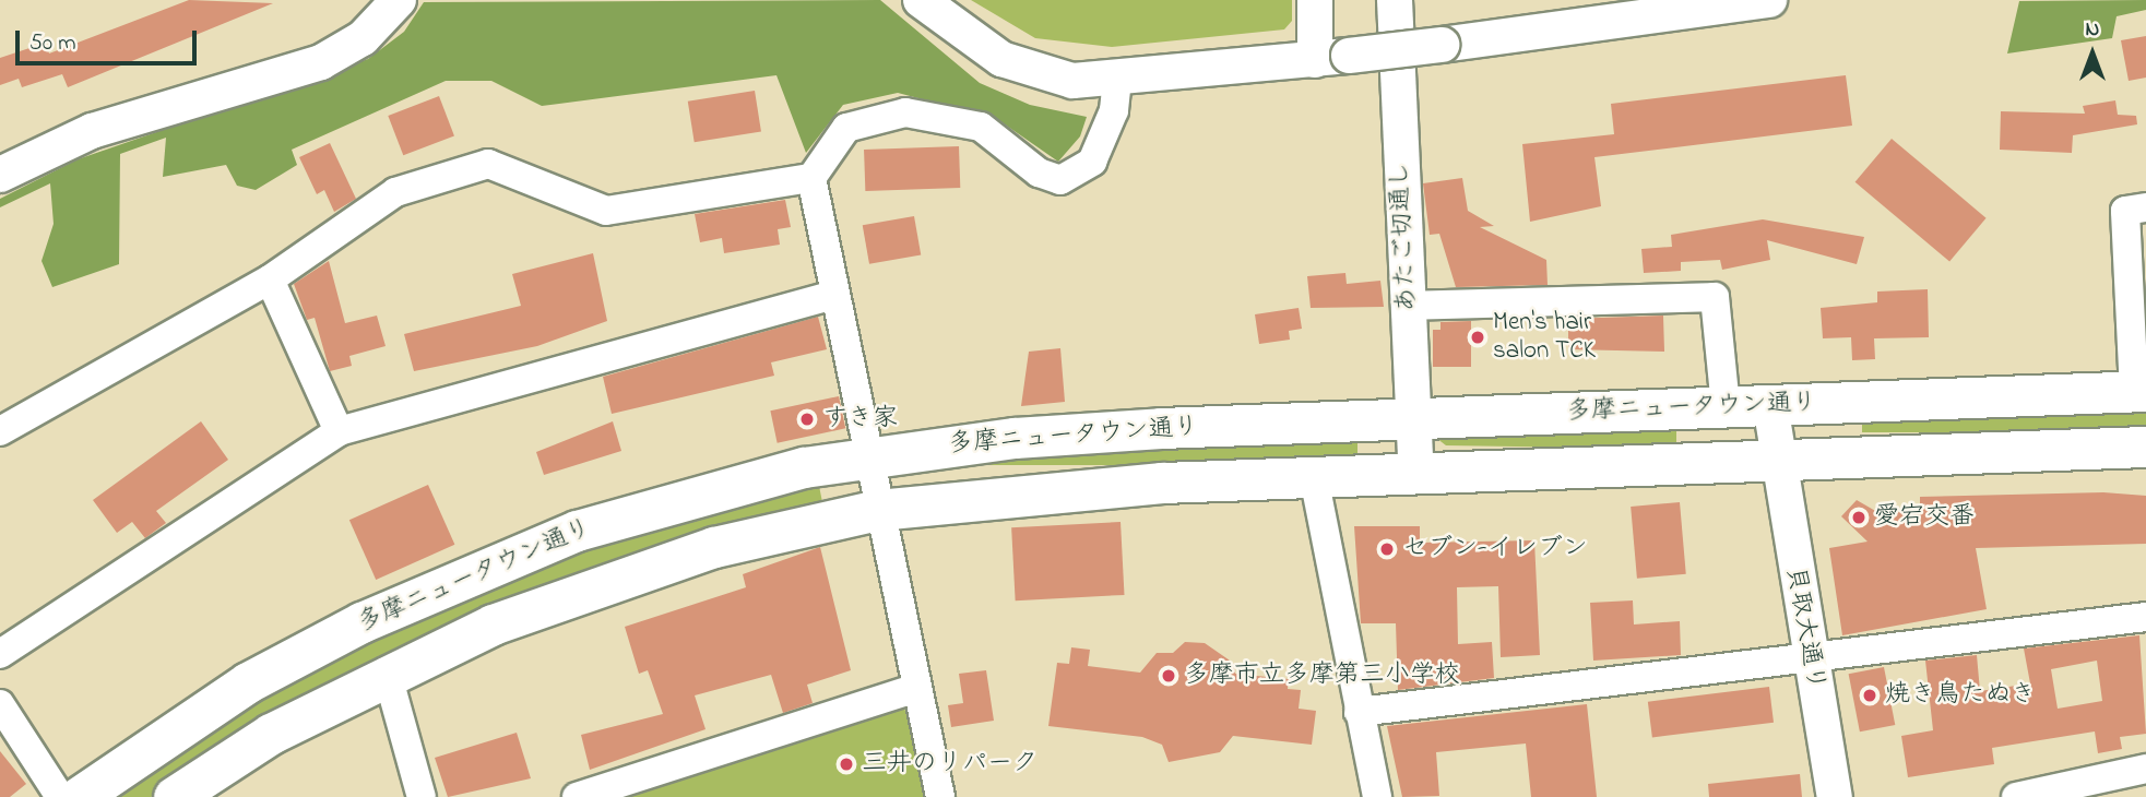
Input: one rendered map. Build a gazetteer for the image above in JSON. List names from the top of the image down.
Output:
{
  "streets": {
    "main road": ["多摩ニュータウン通り"],
    "street": ["あたご切通し", "貝取大通り"]
  },
  "crossings": [
    ["あたご切通し", "多摩ニュータウン通り"],
    ["多摩ニュータウン通り", "貝取大通り"]
  ],
  "places": [
    "Men's hair salon TCK",
    "すき家",
    "愛宕交番",
    "セブン-イレブン",
    "多摩市立多摩第三小学校",
    "焼き鳥たぬき",
    "三井のリパーク"
  ],
  "scale_bar": "50 m",
  "north": "top"
}
